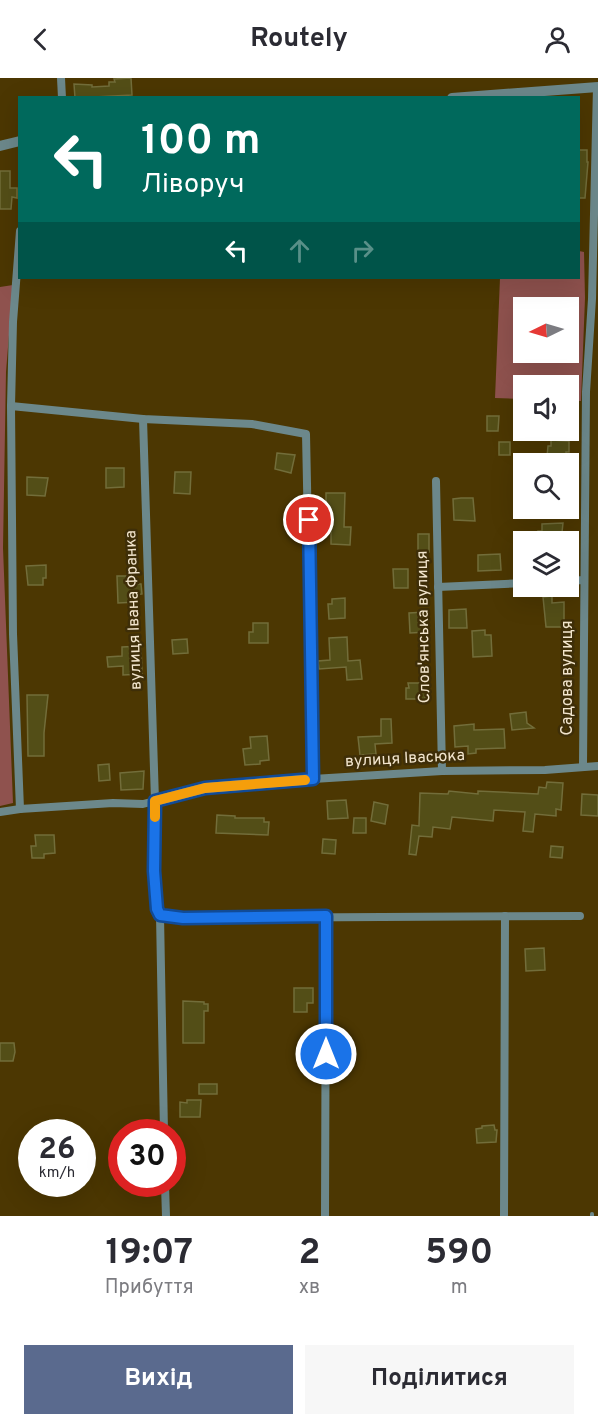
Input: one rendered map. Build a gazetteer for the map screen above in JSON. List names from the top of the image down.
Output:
{
  "streets": {
    "street": [
      "вулиця Івана Франка",
      "Слов'янська вулиця",
      "Садова вулиця",
      "вулиця Івасюка"
    ]
  },
  "crossings": [
    ["вулиця Івана Франка", "вулиця Івасюка"],
    ["Слов'янська вулиця", "вулиця Івасюка"],
    ["Садова вулиця", "вулиця Івасюка"]
  ],
  "north": "left",
  "page": {
    "header": "Routely",
    "turn": ["100 m", "Ліворуч"],
    "speed": "26 km/h",
    "limit": "30",
    "eta": [
      "19:07",
      "Прибуття",
      "2",
      "хв",
      "590",
      "m"
    ],
    "buttons": ["Вихід", "Поділитися"]
  }
}
